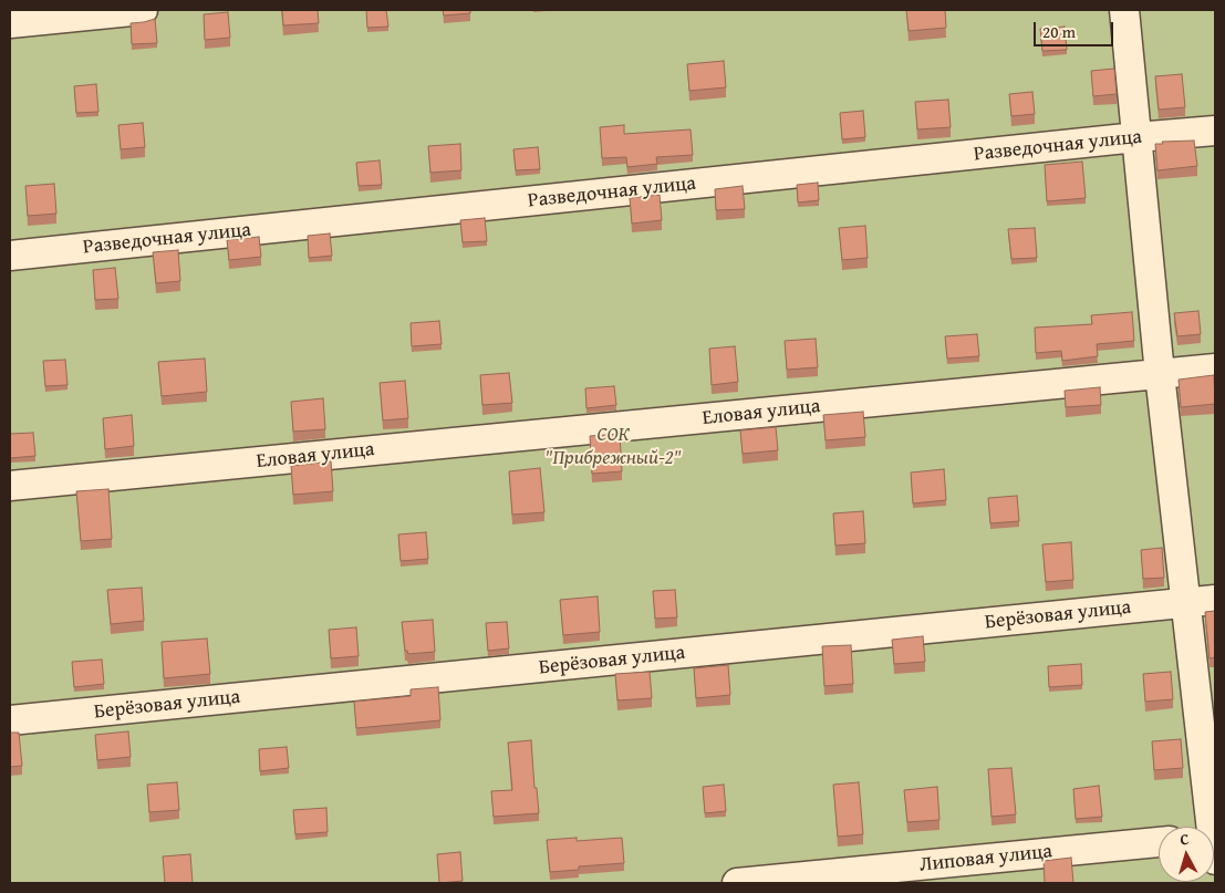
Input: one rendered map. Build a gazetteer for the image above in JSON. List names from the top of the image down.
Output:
{
  "streets": {
    "street": [
      "Разведочная улица",
      "Еловая улица",
      "Берёзовая улица",
      "Липовая улица"
    ]
  },
  "parks": ["СОК \"Прибрежный-2\""],
  "scale_bar": "20 m",
  "north": "top"
}
